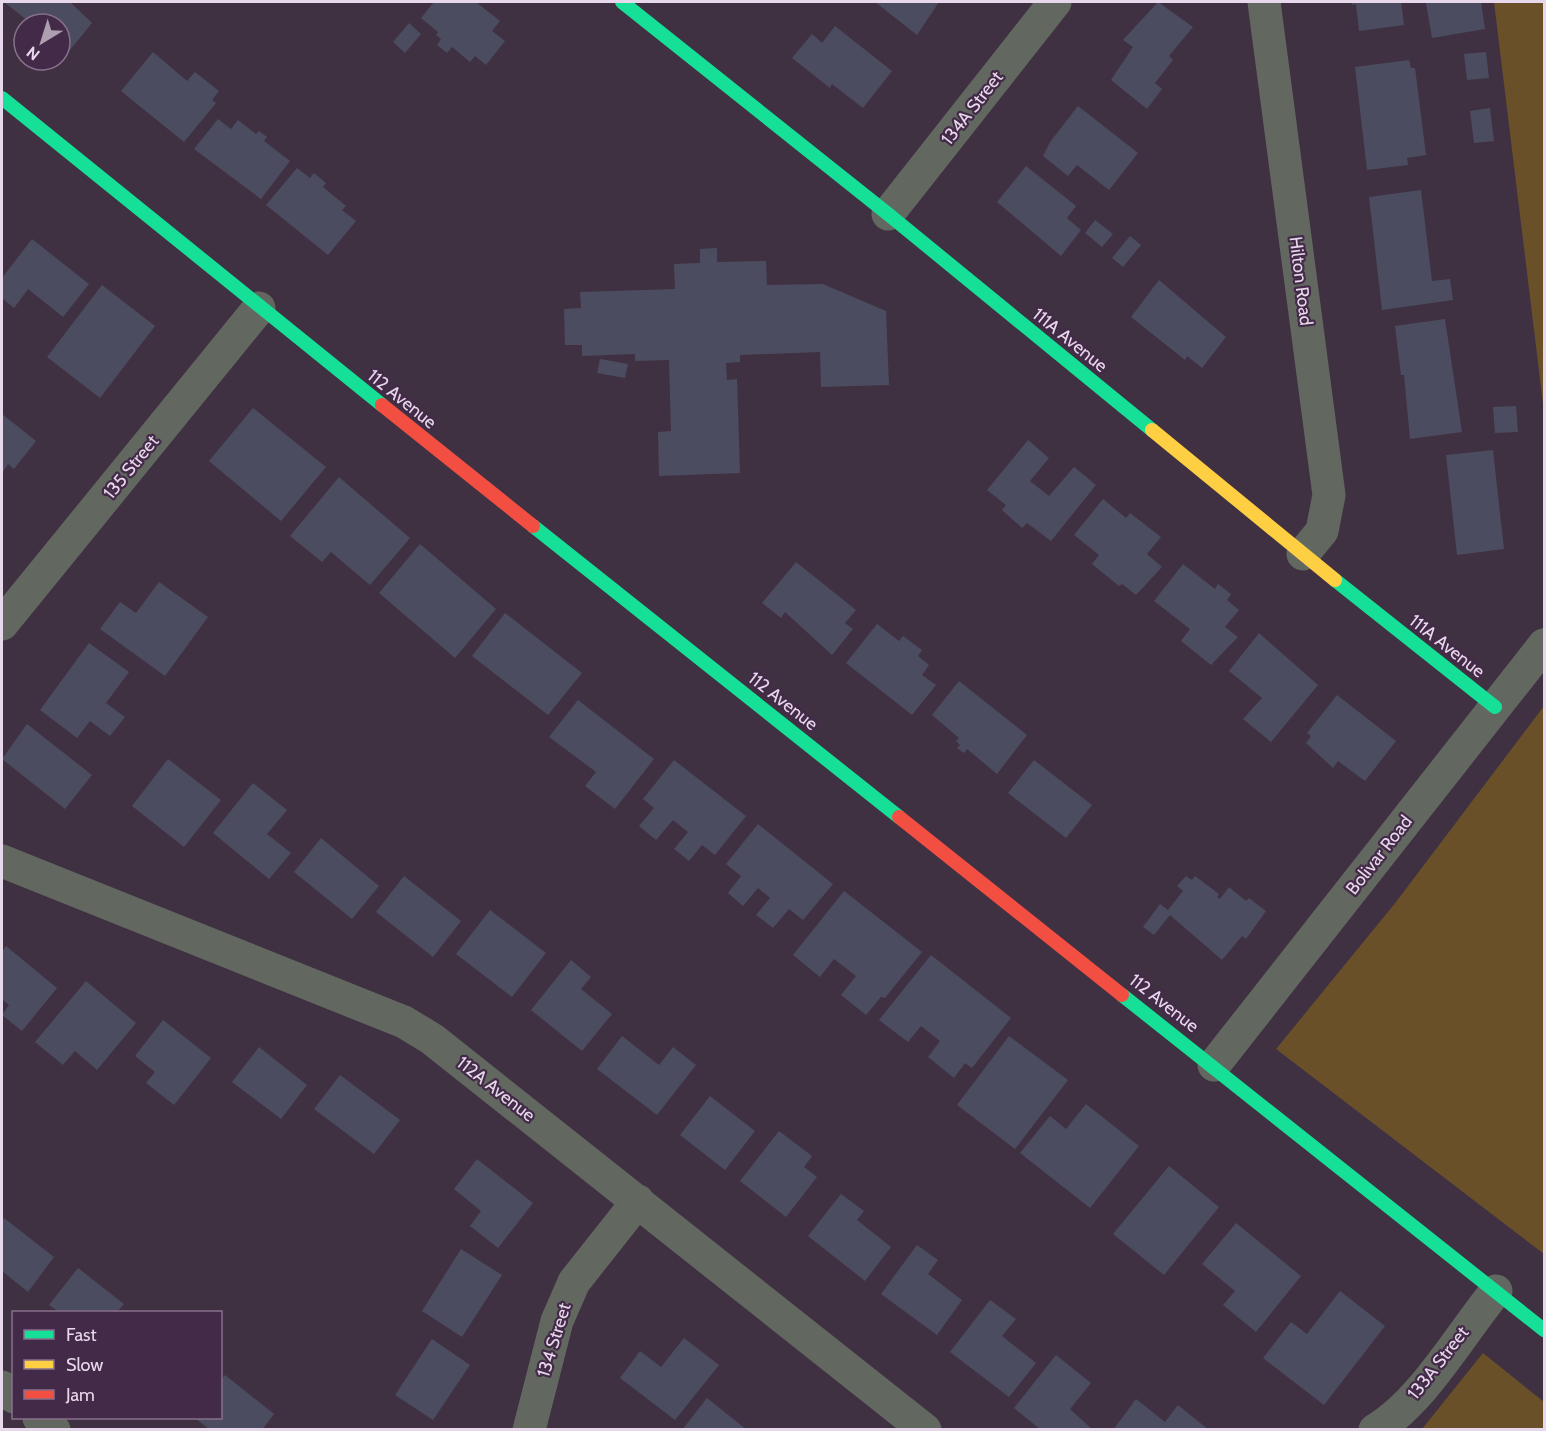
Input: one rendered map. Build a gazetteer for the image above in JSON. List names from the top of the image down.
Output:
{
  "streets": {
    "main road": ["111A Avenue", "112 Avenue"],
    "street": [
      "134A Street",
      "Hilton Road",
      "135 Street",
      "Bolivar Road",
      "112A Avenue",
      "134 Street",
      "133A Street"
    ]
  },
  "crossings": [
    ["134A Street", "111A Avenue"],
    ["Hilton Road", "111A Avenue"],
    ["111A Avenue", "Bolivar Road"],
    ["112 Avenue", "135 Street"],
    ["112 Avenue", "Bolivar Road"],
    ["112 Avenue", "133A Street"],
    ["112A Avenue", "134 Street"]
  ],
  "legend": ["Fast", "Slow", "Jam"],
  "north": "bottom left"
}
